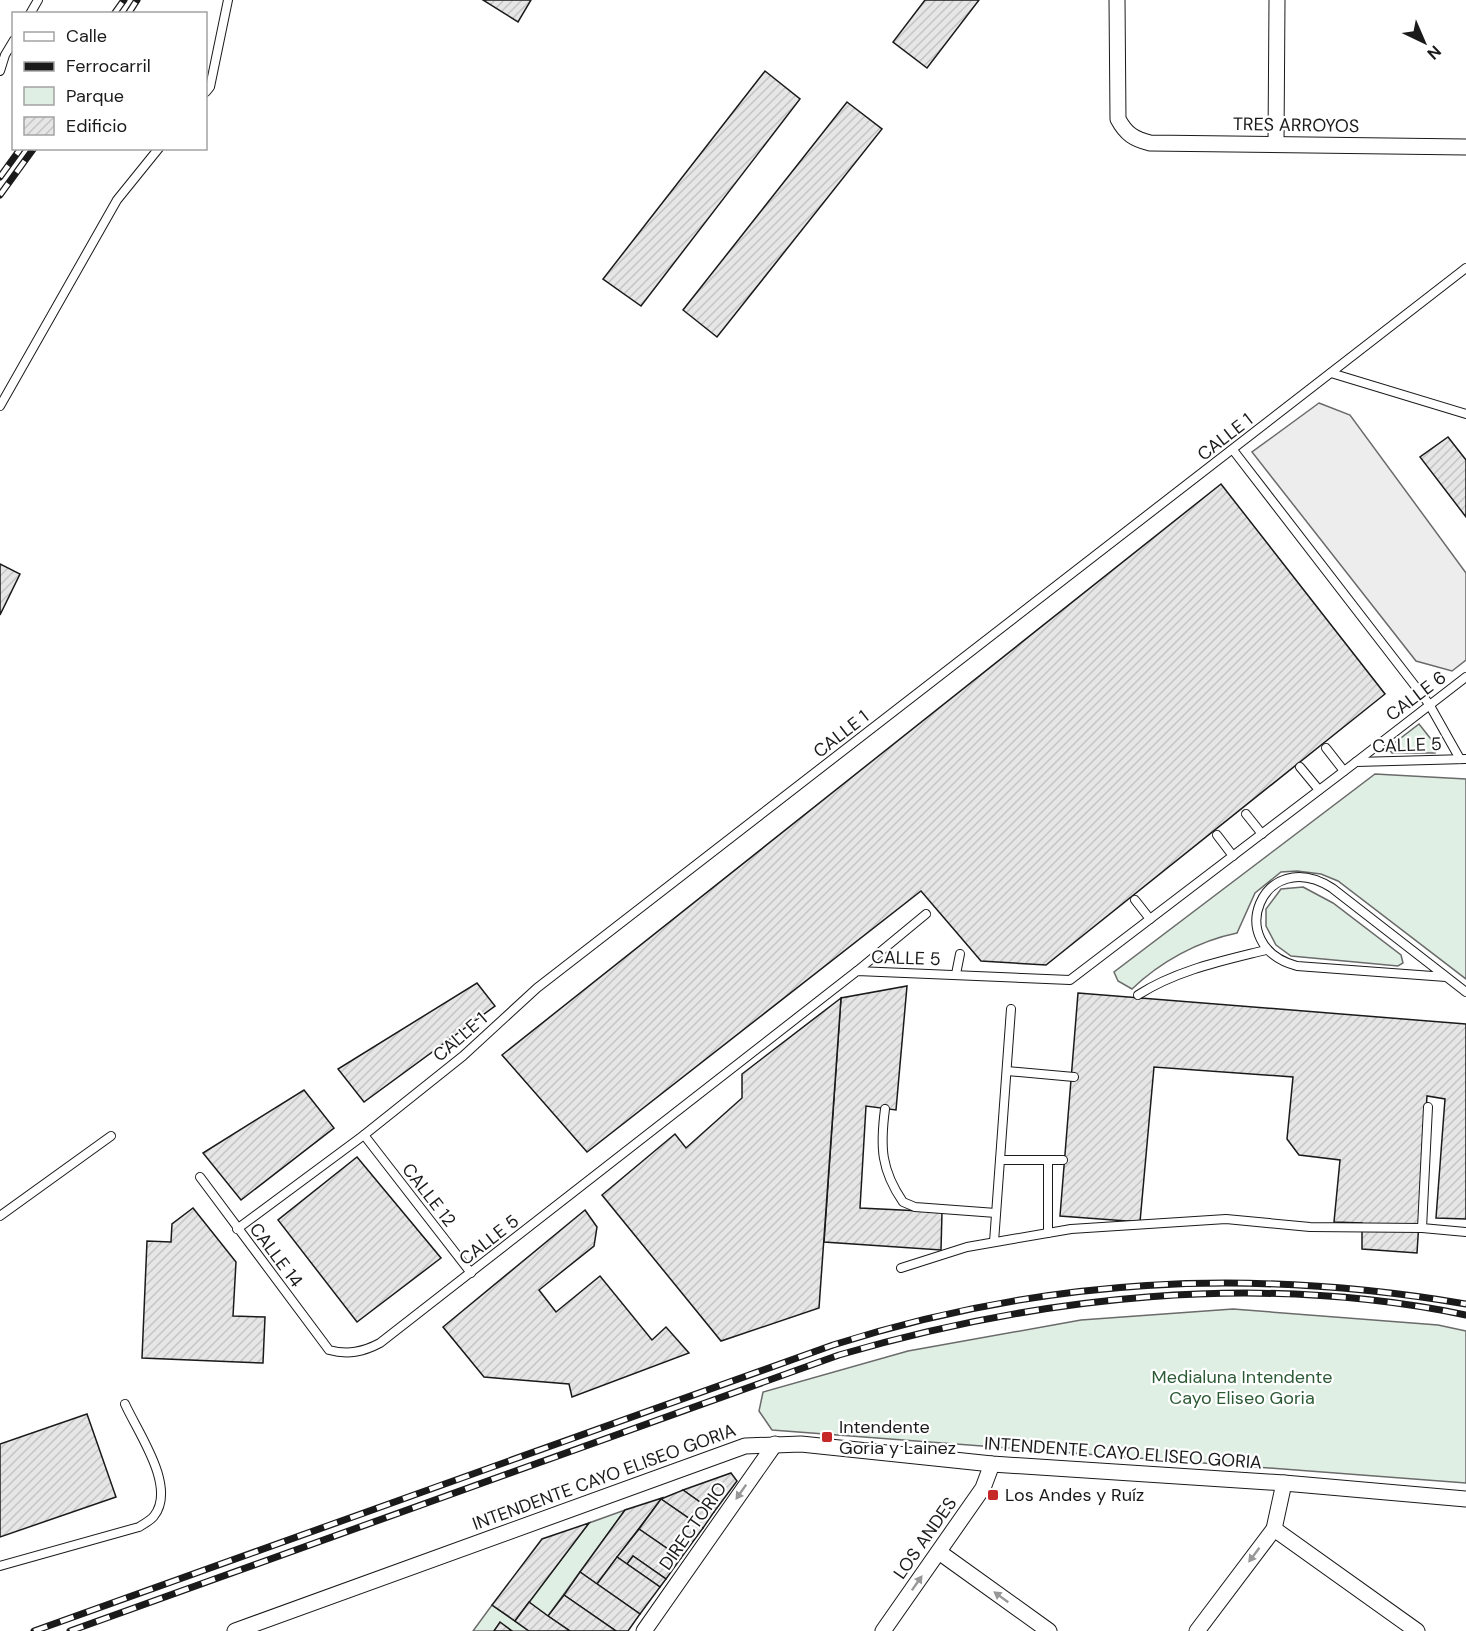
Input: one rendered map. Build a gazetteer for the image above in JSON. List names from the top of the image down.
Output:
{
  "streets": {
    "street": [
      "TRES ARROYOS",
      "INTENDENTE CAYO ELISEO GORIA",
      "DIRECTORIO",
      "LOS ANDES"
    ],
    "lane": [
      "CALLE 1",
      "CALLE 6",
      "CALLE 5",
      "CALLE 12",
      "CALLE 14"
    ]
  },
  "crossings": [
    ["CALLE 1", "CALLE 12"],
    ["CALLE 1", "CALLE 14"],
    ["CALLE 6", "CALLE 5"],
    ["CALLE 5", "CALLE 12"],
    ["CALLE 5", "CALLE 14"],
    ["INTENDENTE CAYO ELISEO GORIA", "DIRECTORIO"],
    ["INTENDENTE CAYO ELISEO GORIA", "LOS ANDES"]
  ],
  "one_way": ["DIRECTORIO", "LOS ANDES"],
  "parks": ["Medialuna Intendente Cayo Eliseo Goria"],
  "places": {
    "transit": ["Intendente Goria y Lainez", "Los Andes y Ruíz"]
  },
  "legend": [
    "Calle",
    "Ferrocarril",
    "Parque",
    "Edificio"
  ],
  "north": "bottom right"
}
